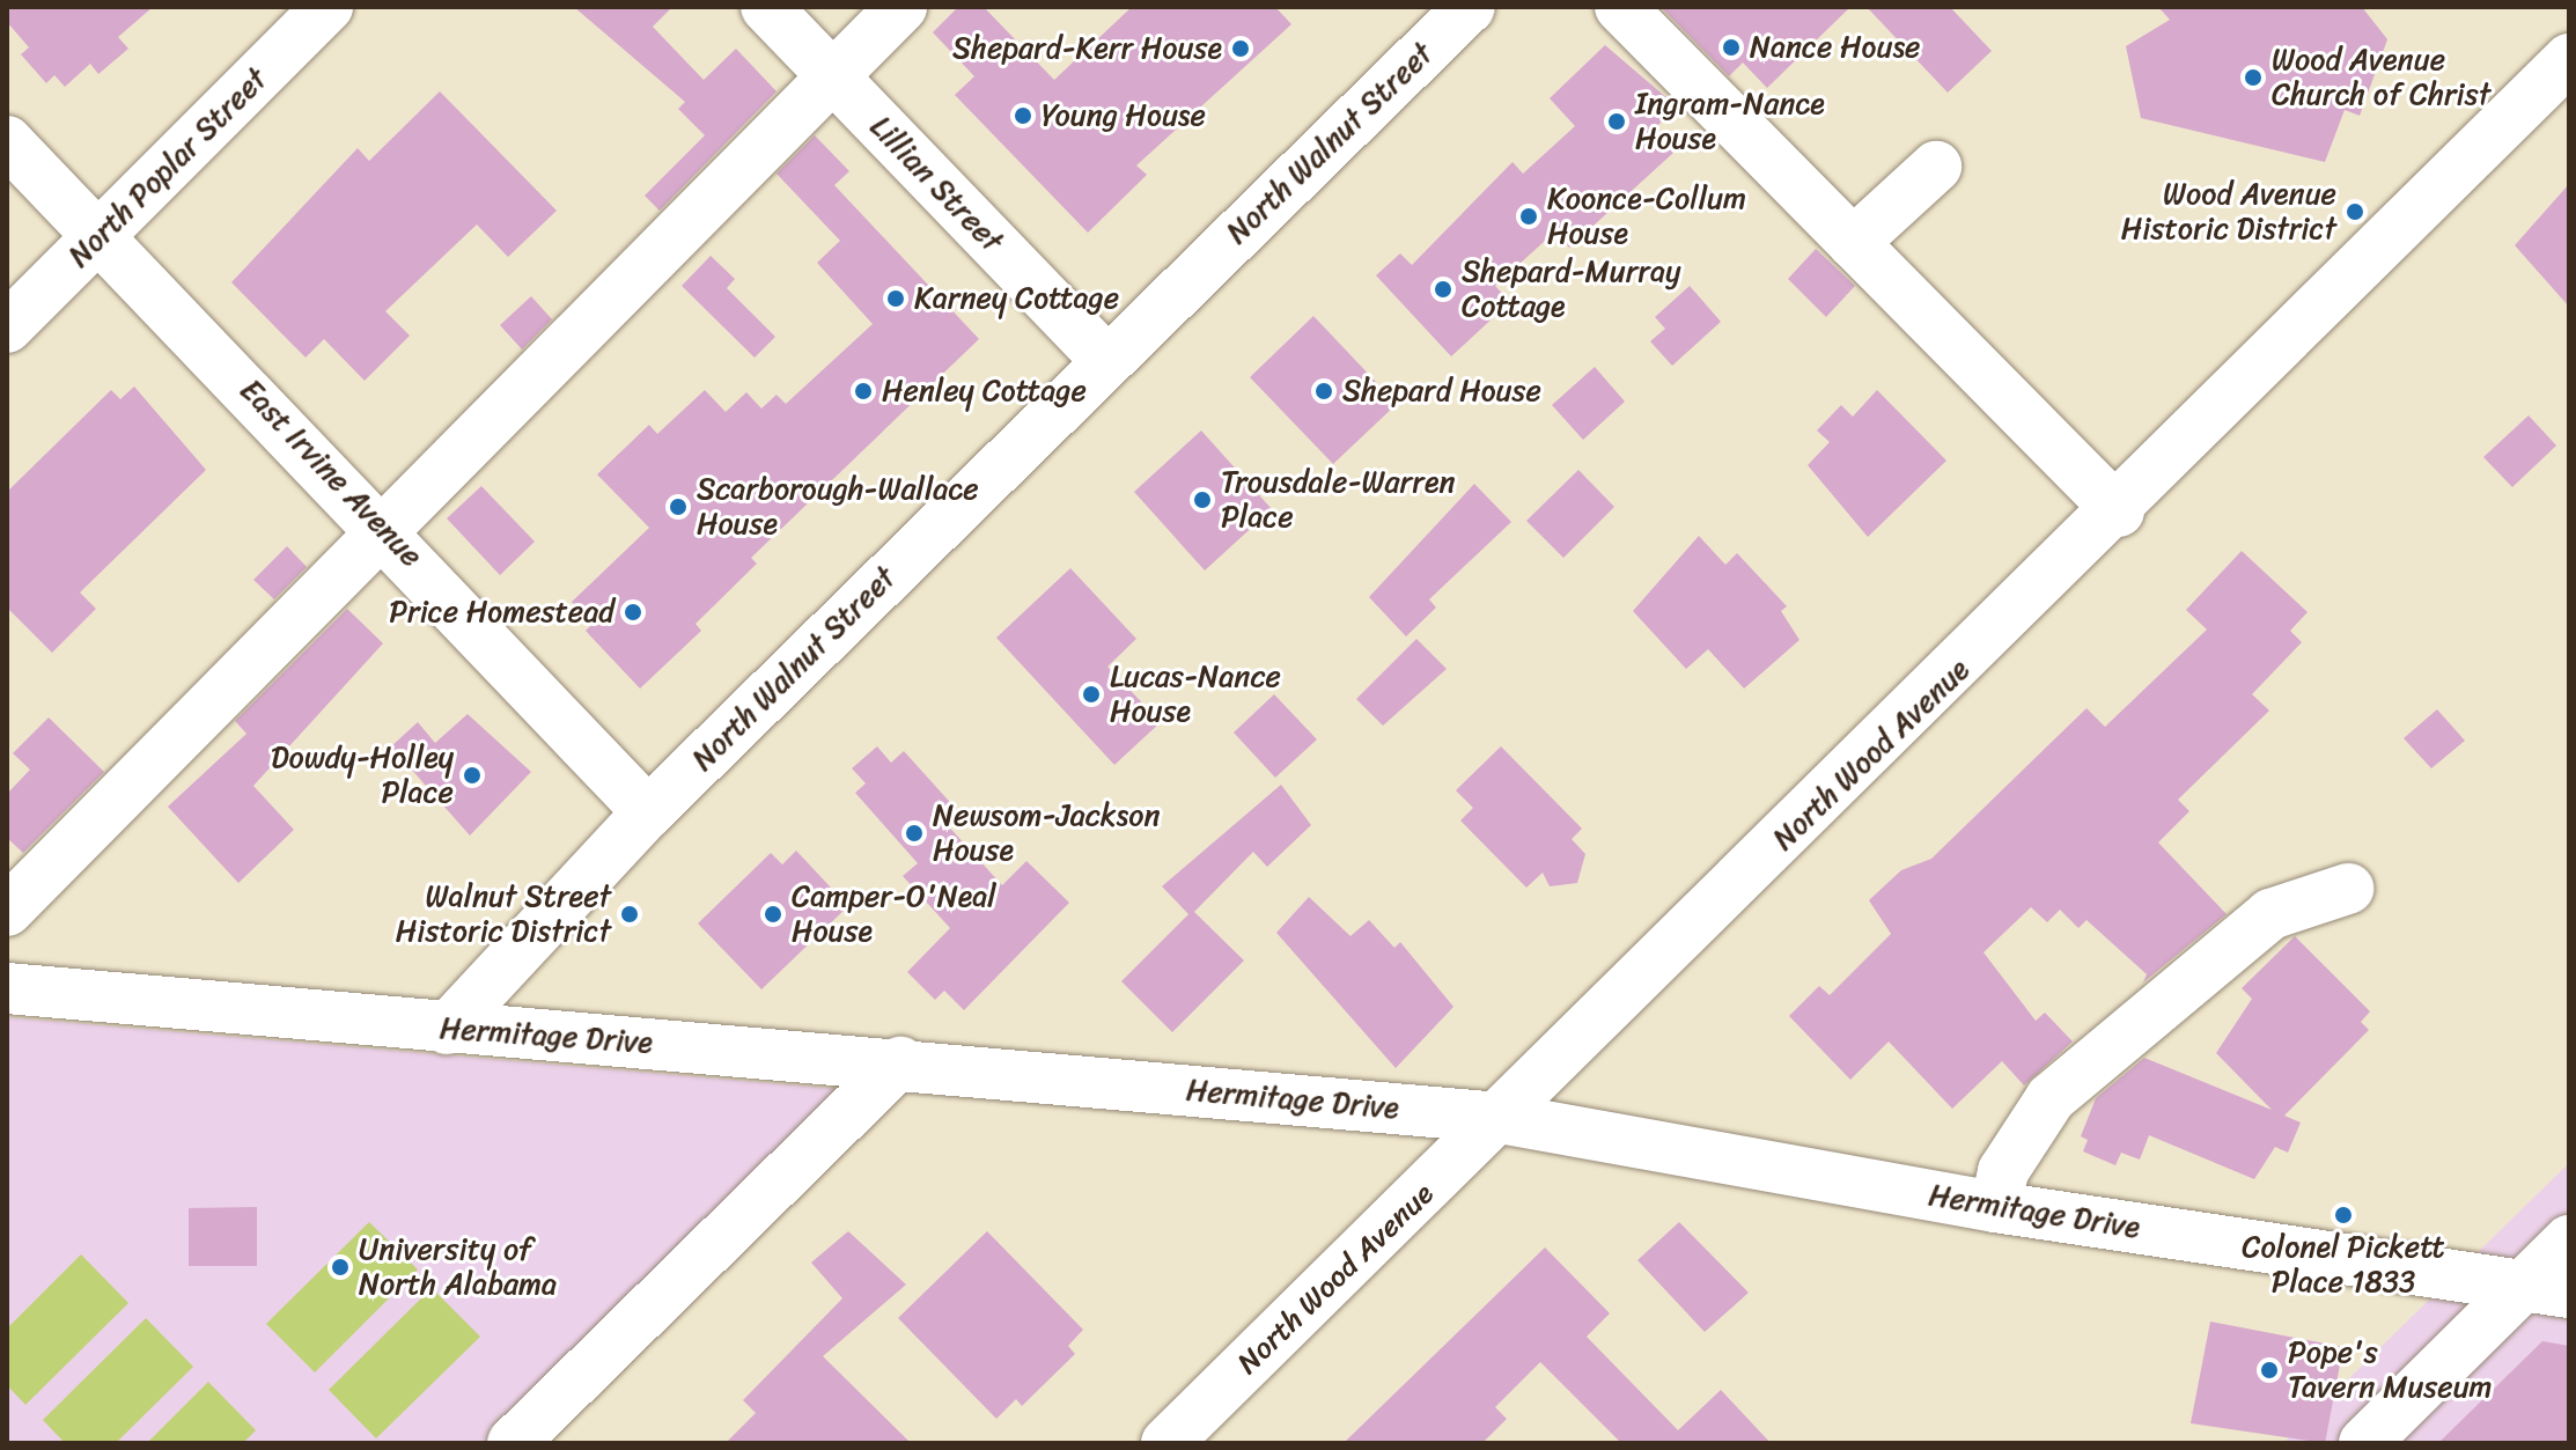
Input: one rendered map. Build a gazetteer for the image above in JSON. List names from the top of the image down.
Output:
{
  "streets": {
    "street": [
      "North Walnut Street",
      "North Poplar Street",
      "Lillian Street",
      "East Irvine Avenue",
      "North Wood Avenue",
      "Hermitage Drive"
    ]
  },
  "crossings": [
    ["North Walnut Street", "Lillian Street"],
    ["North Walnut Street", "East Irvine Avenue"],
    ["North Walnut Street", "Hermitage Drive"],
    ["North Poplar Street", "East Irvine Avenue"],
    ["North Wood Avenue", "Hermitage Drive"]
  ],
  "places": [
    "Nance House",
    "Shepard-Kerr House",
    "Wood Avenue Church of Christ",
    "Young House",
    "Ingram-Nance House",
    "Wood Avenue Historic District",
    "Koonce-Collum House",
    "Shepard-Murray Cottage",
    "Karney Cottage",
    "Henley Cottage",
    "Shepard House",
    "Trousdale-Warren Place",
    "Scarborough-Wallace House",
    "Price Homestead",
    "Lucas-Nance House",
    "Dowdy-Holley Place",
    "Newsom-Jackson House",
    "Walnut Street Historic District",
    "Camper-O'Neal House",
    "Colonel Pickett Place 1833",
    "University of North Alabama",
    "Pope's Tavern Museum"
  ]
}
